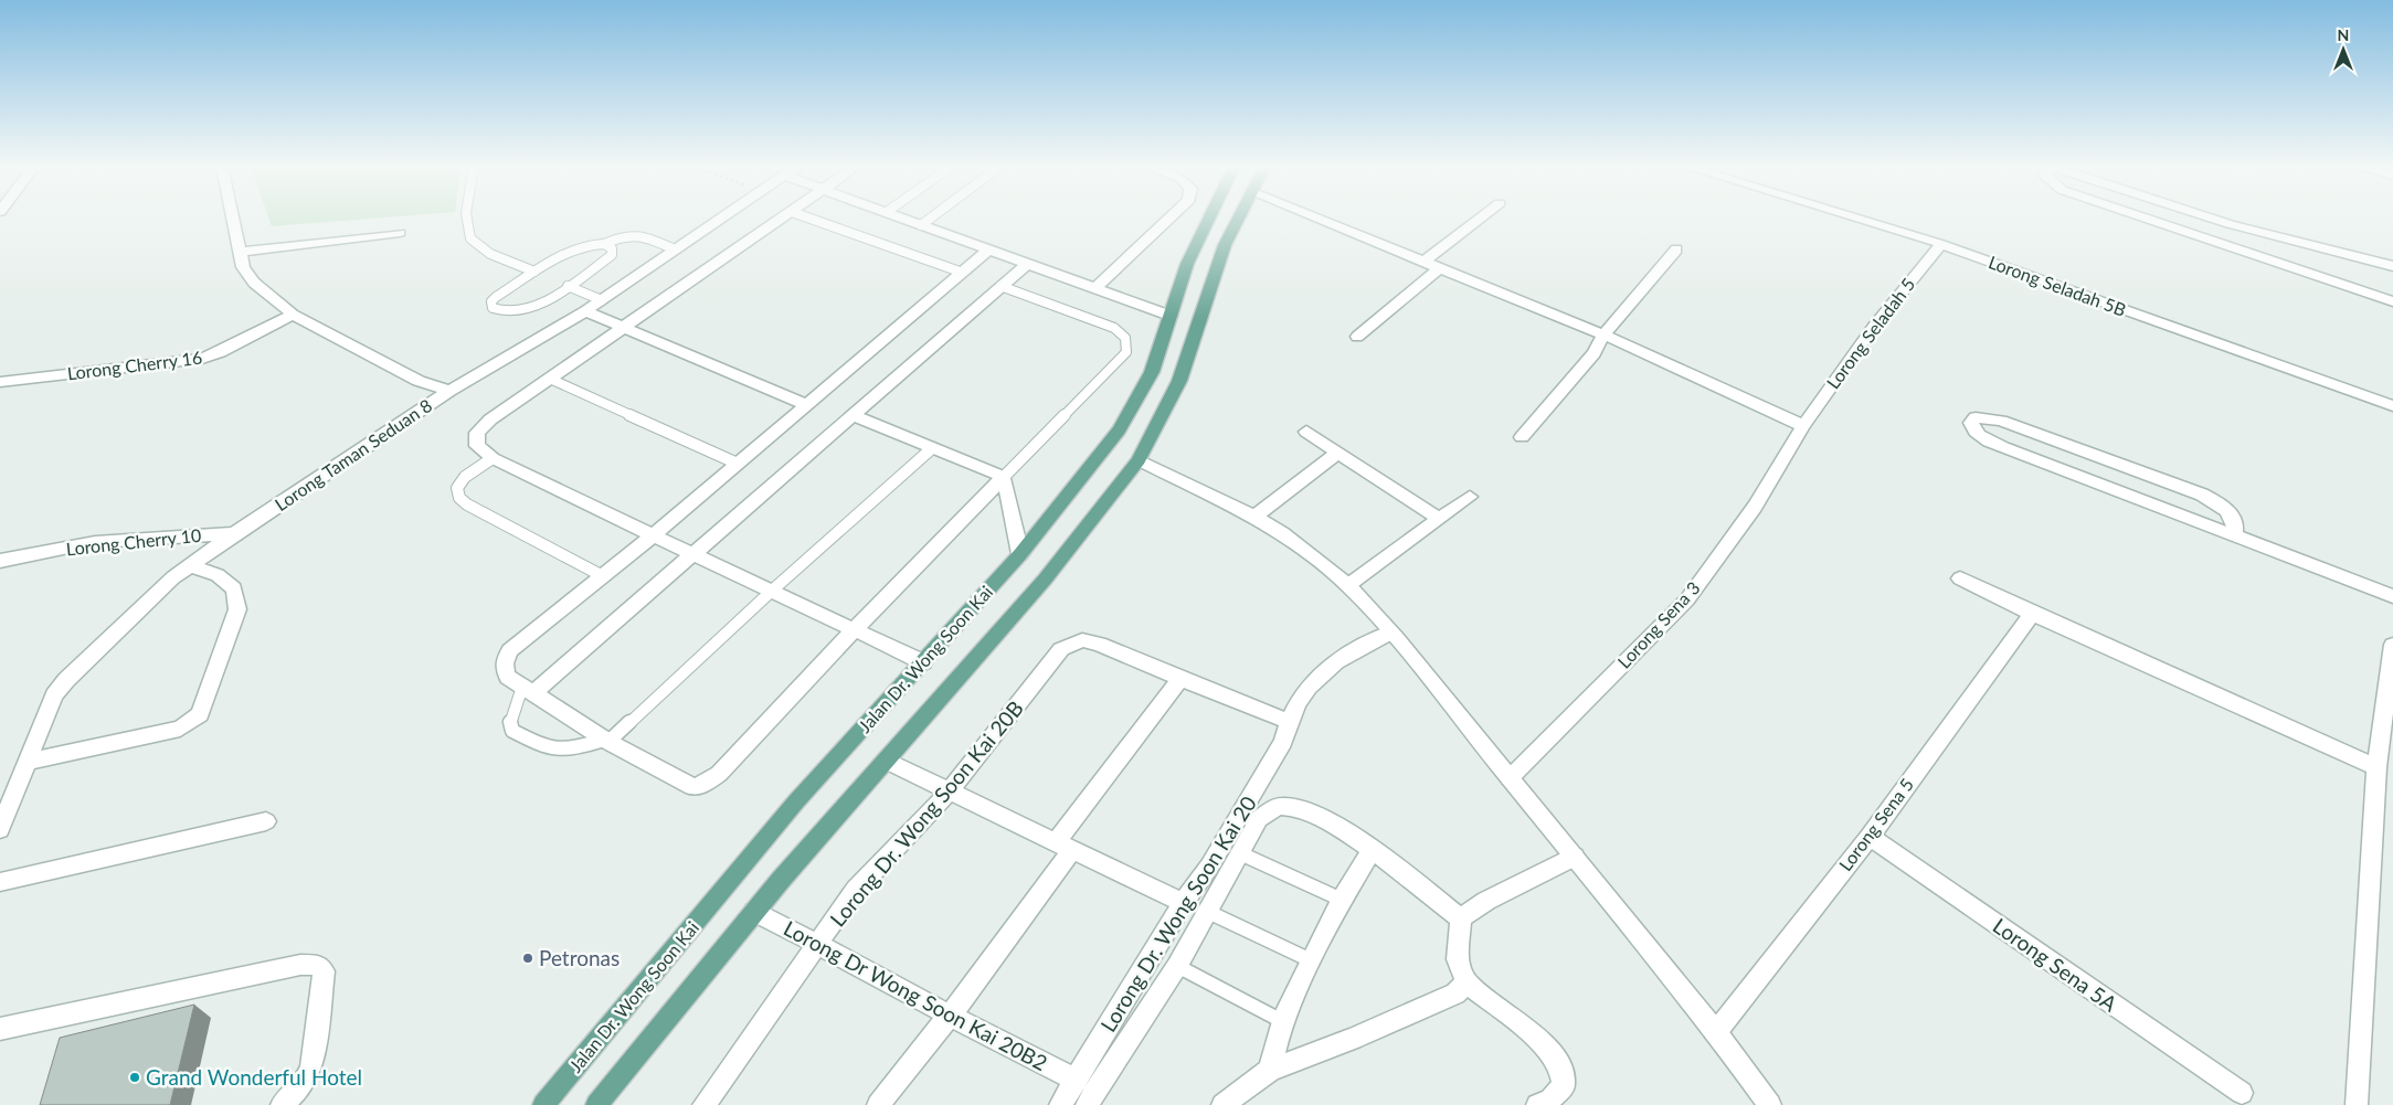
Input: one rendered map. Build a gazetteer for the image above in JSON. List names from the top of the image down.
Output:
{
  "streets": {
    "main road": ["Jalan Dr. Wong Soon Kai"],
    "street": [
      "Lorong Seladah 5B",
      "Lorong Seladah 5",
      "Lorong Cherry 16",
      "Lorong Taman Seduan 8",
      "Lorong Cherry 10",
      "Lorong Sena 3",
      "Lorong Dr. Wong Soon Kai 20B",
      "Lorong Sena 5",
      "Lorong Dr. Wong Soon Kai 20",
      "Lorong Sena 5A",
      "Lorong Dr Wong Soon Kai 20B2"
    ]
  },
  "crossings": [
    ["Lorong Seladah 5B", "Lorong Seladah 5"],
    ["Lorong Seladah 5", "Lorong Sena 3"],
    ["Lorong Taman Seduan 8", "Lorong Cherry 10"],
    ["Jalan Dr. Wong Soon Kai", "Lorong Dr Wong Soon Kai 20B2"],
    ["Lorong Dr. Wong Soon Kai 20B", "Lorong Dr Wong Soon Kai 20B2"],
    ["Lorong Sena 5", "Lorong Sena 5A"],
    ["Lorong Dr. Wong Soon Kai 20", "Lorong Dr Wong Soon Kai 20B2"]
  ],
  "places": ["Petronas", "Grand Wonderful Hotel"],
  "north": "top"
}
